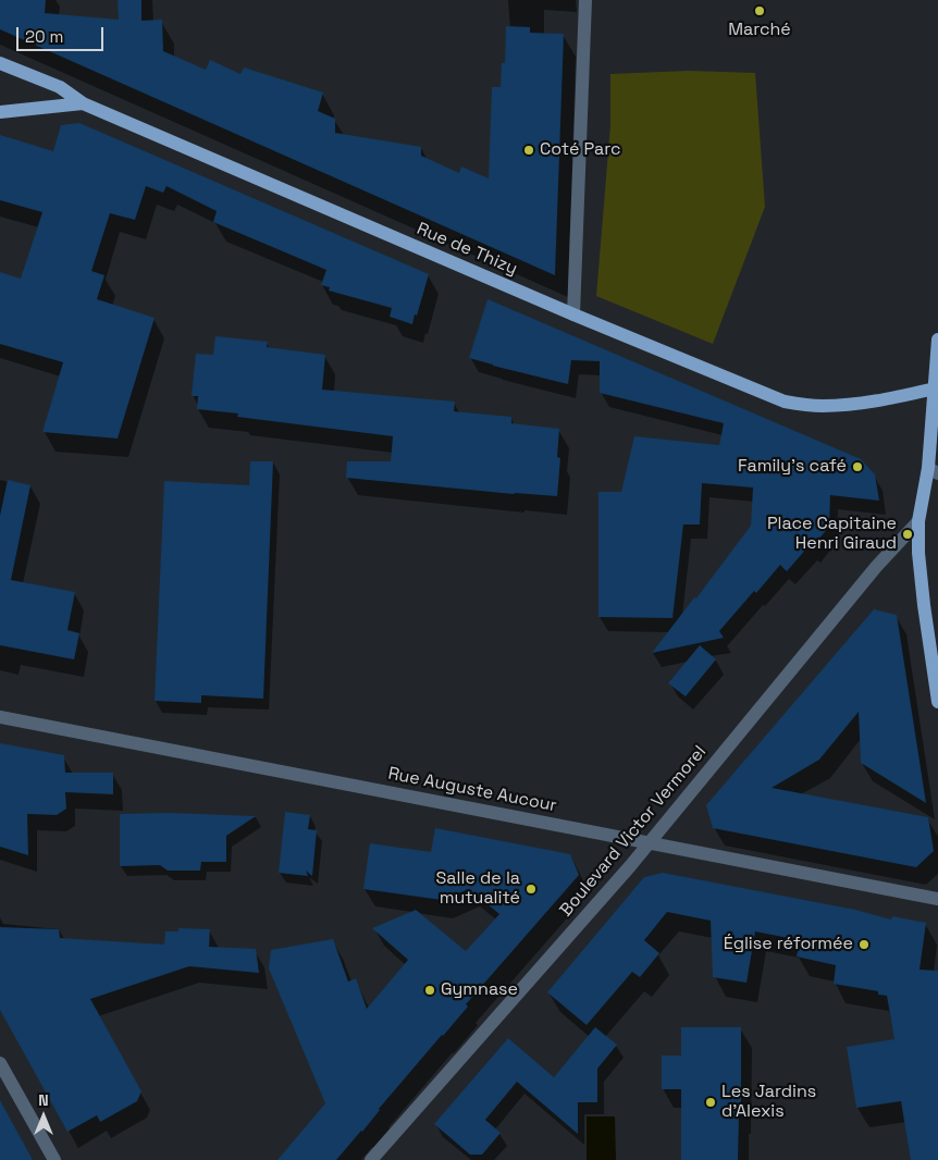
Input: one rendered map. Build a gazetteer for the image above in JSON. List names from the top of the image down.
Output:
{
  "streets": {
    "main road": ["Rue de Thizy"],
    "street": ["Rue Auguste Aucour", "Boulevard Victor Vermorel"]
  },
  "crossings": [
    ["Rue Auguste Aucour", "Boulevard Victor Vermorel"]
  ],
  "places": [
    "Marché",
    "Coté Parc",
    "Family's café",
    "Place Capitaine Henri Giraud",
    "Salle de la mutualité",
    "Église réformée",
    "Gymnase",
    "Les Jardins d'Alexis"
  ],
  "scale_bar": "20 m",
  "north": "top"
}
